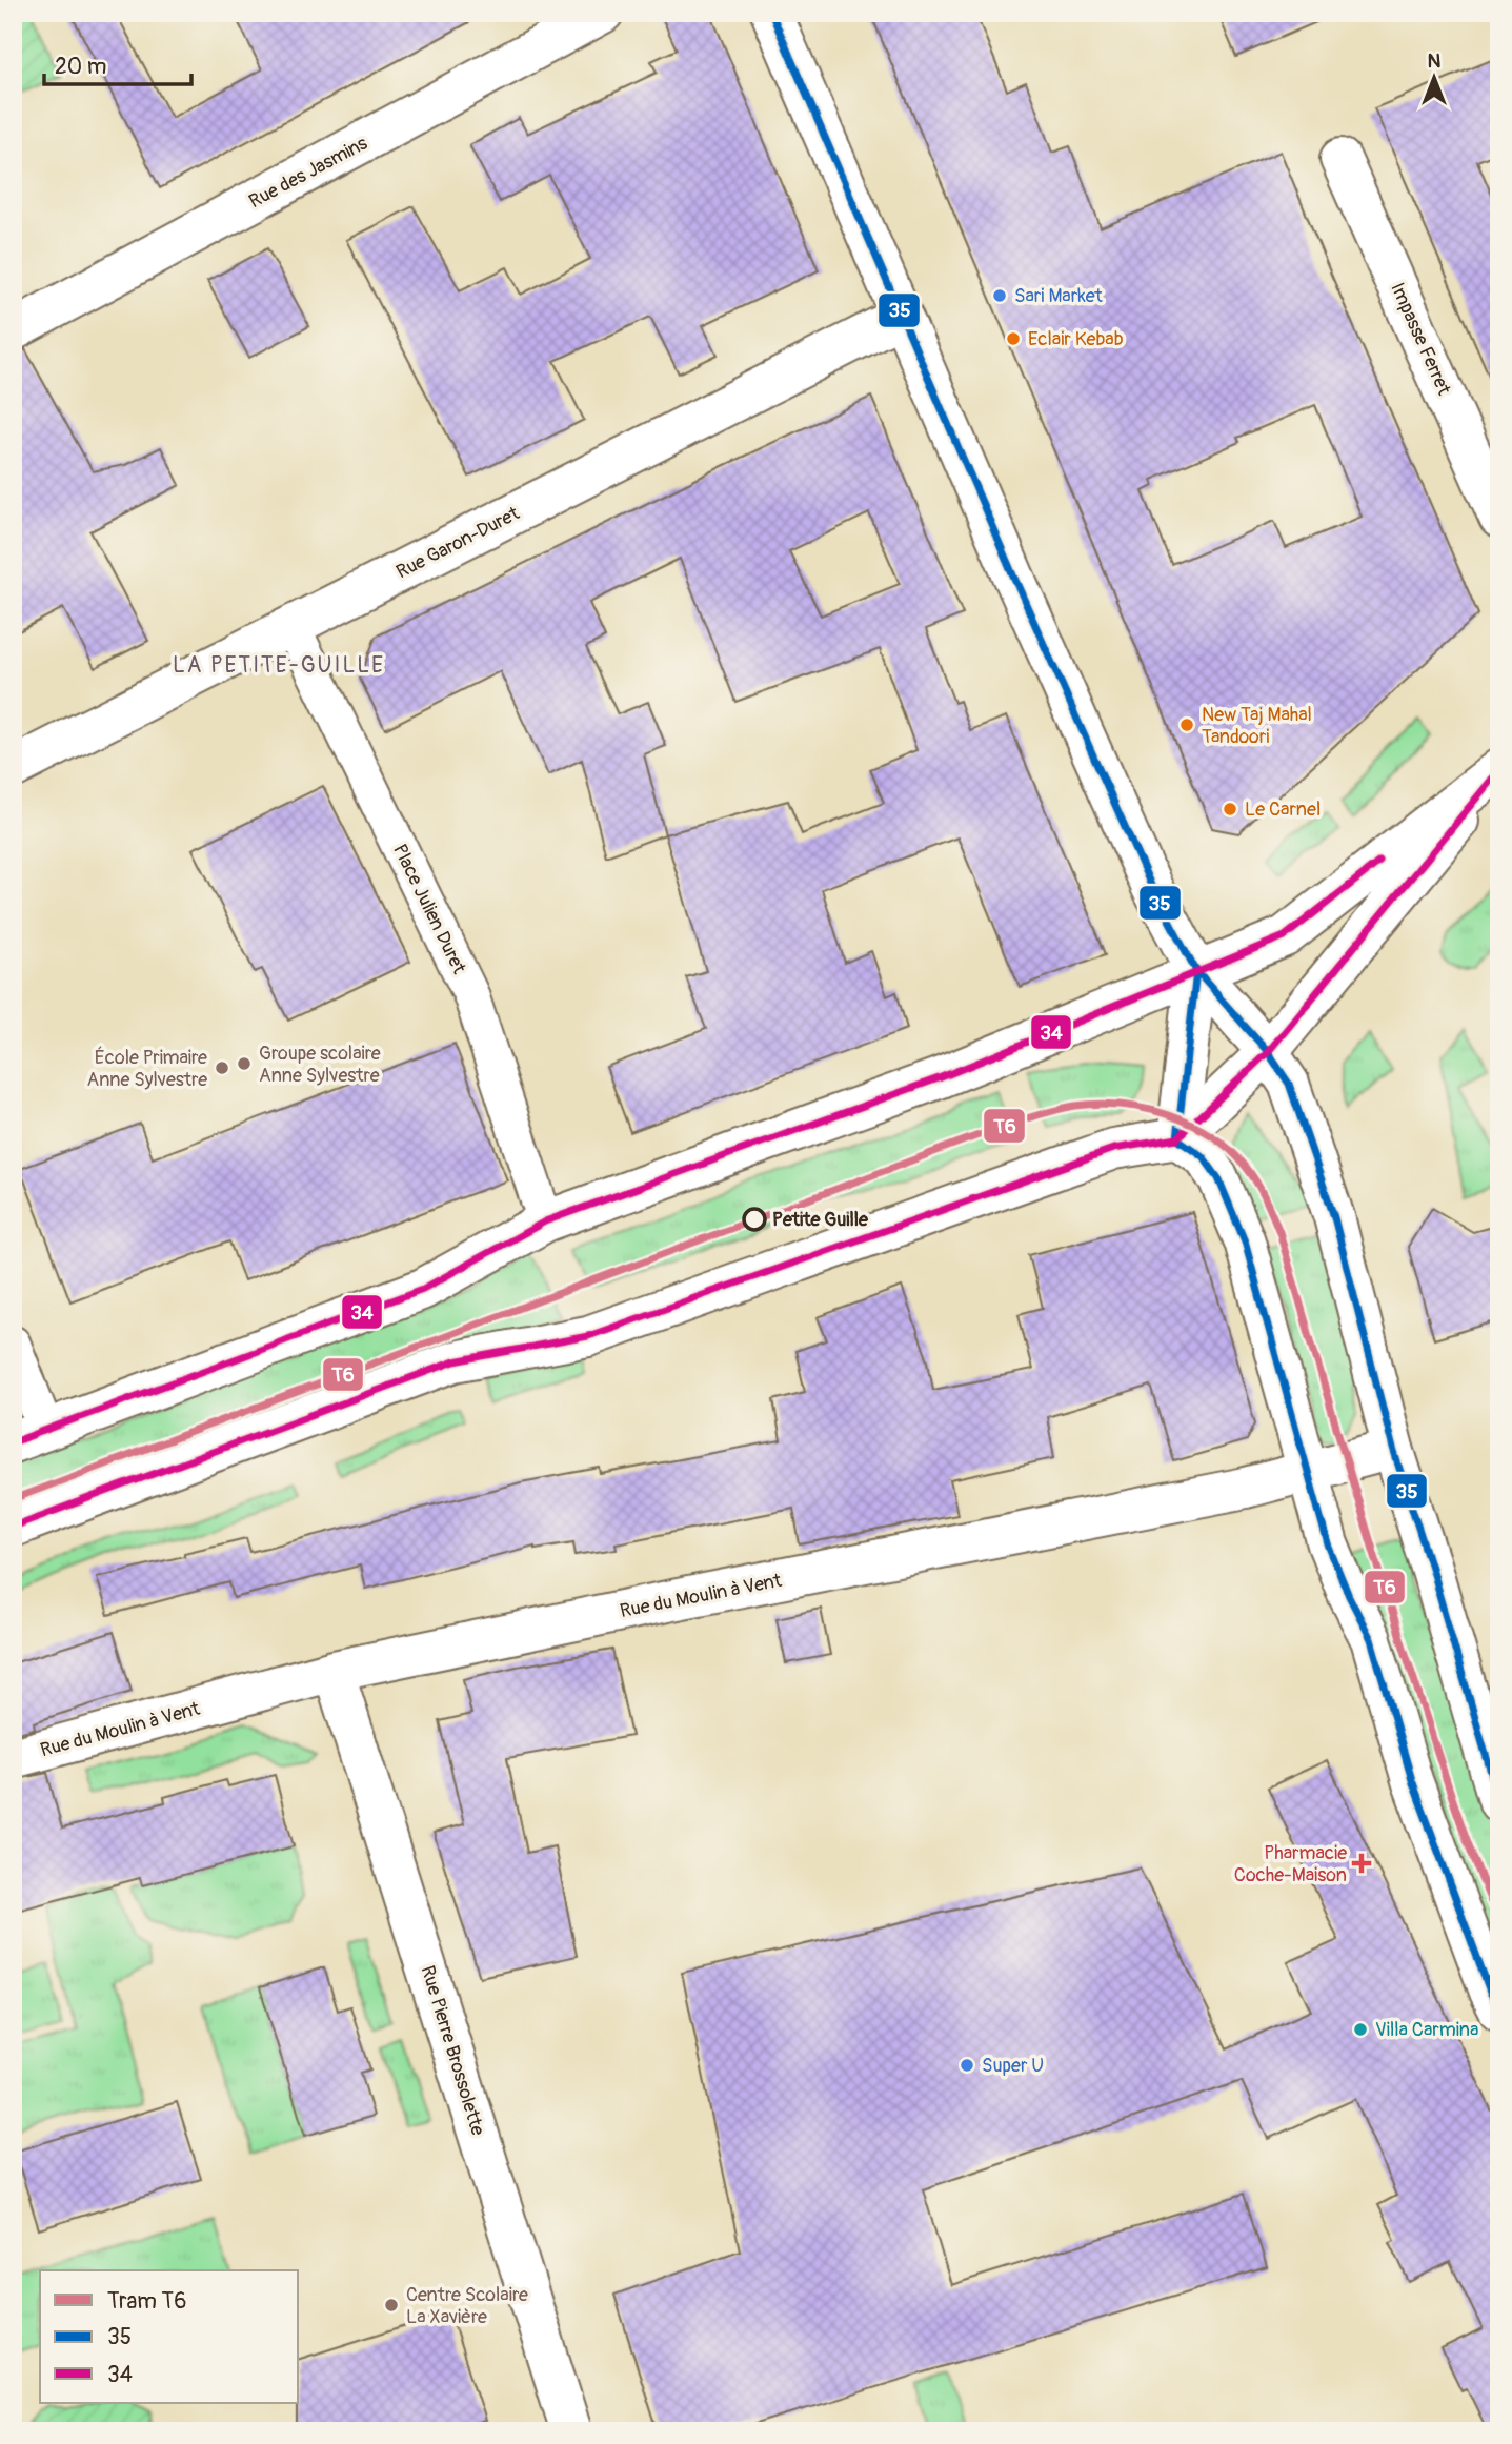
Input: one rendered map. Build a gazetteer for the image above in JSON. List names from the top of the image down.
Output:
{
  "streets": {
    "street": [
      "Rue des Jasmins",
      "Impasse Ferret",
      "Rue Garon-Duret",
      "Place Julien Duret",
      "Rue du Moulin à Vent",
      "Rue Pierre Brossolette"
    ]
  },
  "crossings": [
    ["Rue Garon-Duret", "Place Julien Duret"],
    ["Rue du Moulin à Vent", "Rue Pierre Brossolette"]
  ],
  "districts": ["LA PETITE-GUILLE"],
  "places": {
    "other": [
      "Sari Market",
      "Eclair Kebab",
      "New Taj Mahal Tandoori",
      "Le Carnel",
      "Groupe scolaire Anne Sylvestre",
      "École Primaire Anne Sylvestre",
      "Petite Guille",
      "Villa Carmina",
      "Super U",
      "Centre Scolaire La Xavière"
    ],
    "health": ["Pharmacie Coche-Maison"]
  },
  "lines": ["transit line 35", "transit line 34", "tram line T6"],
  "legend": ["Tram T6", "35", "34"],
  "scale_bar": "20 m",
  "north": "top"
}
